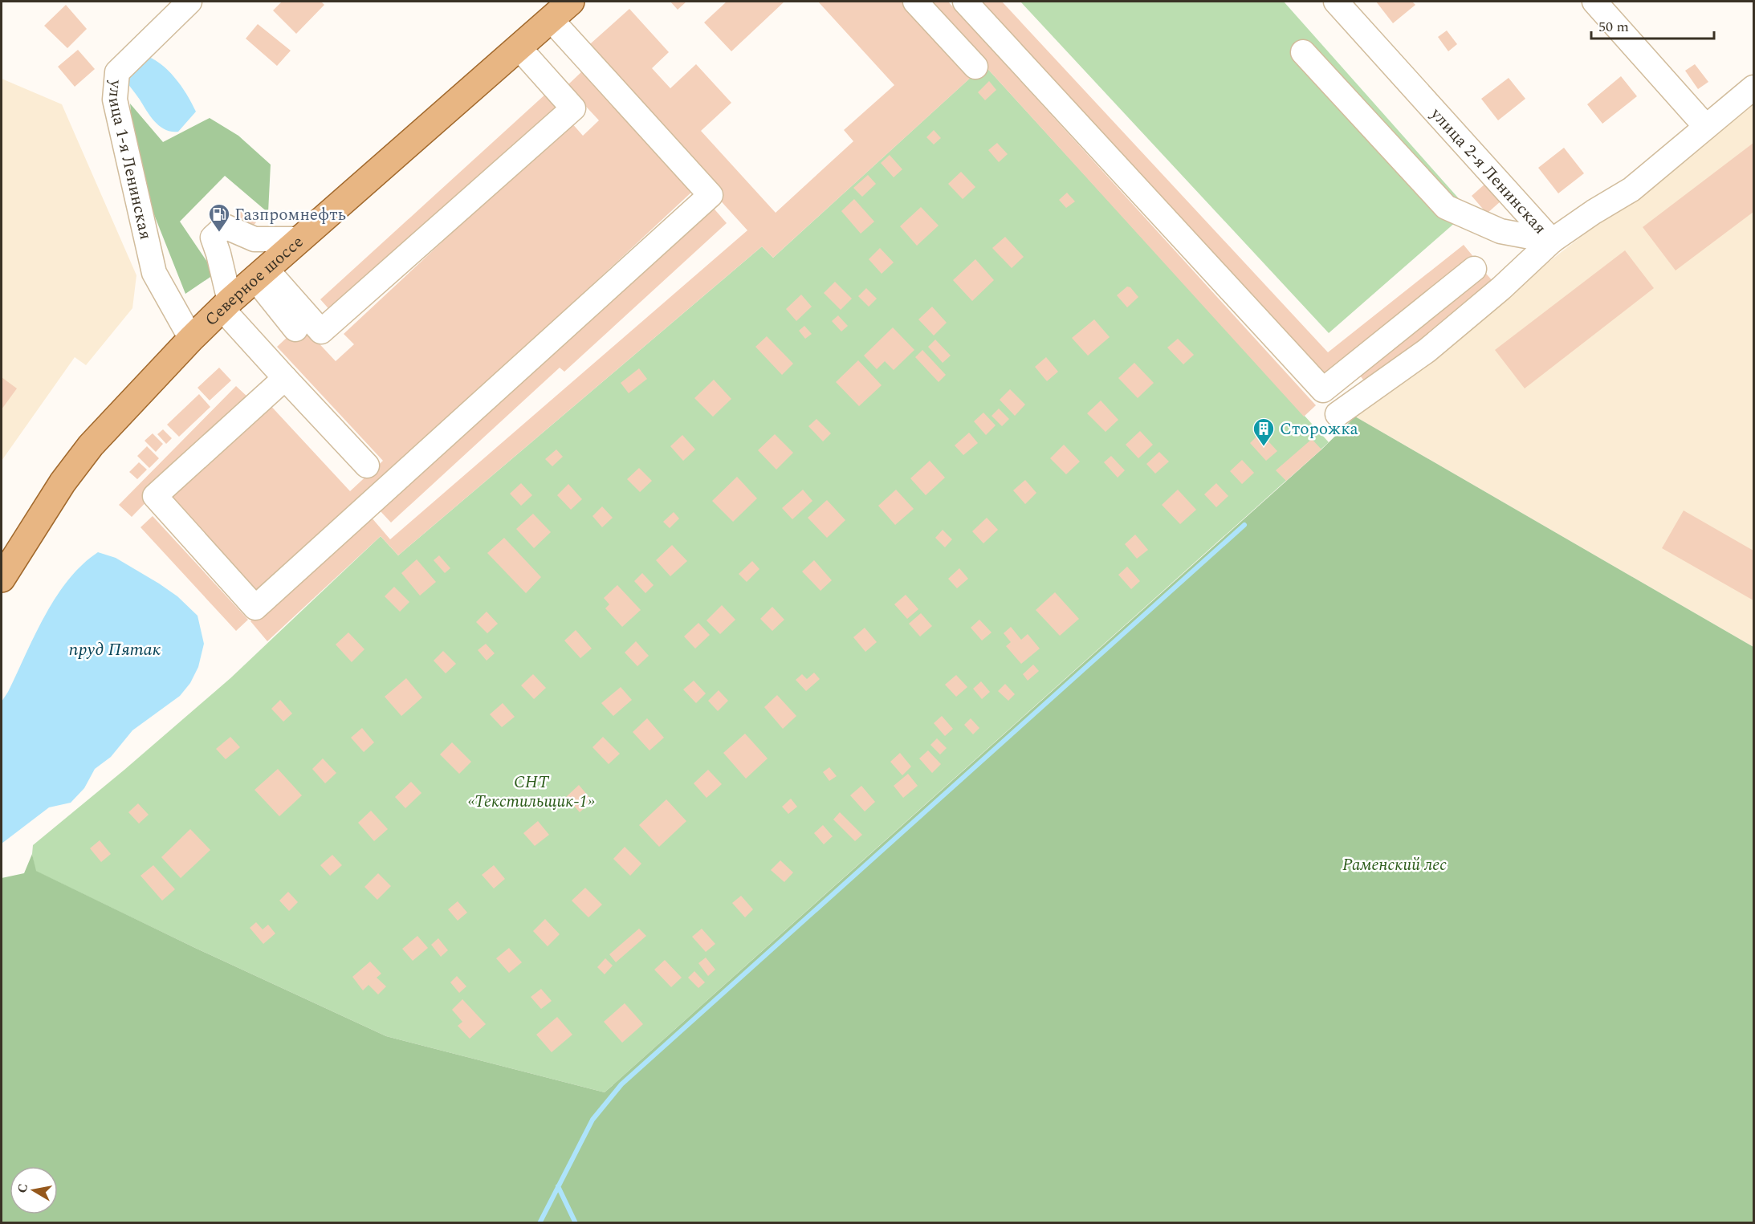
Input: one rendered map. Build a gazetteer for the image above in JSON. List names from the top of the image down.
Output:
{
  "streets": {
    "main road": ["Северное шоссе"],
    "street": ["улица 1-я Ленинская", "улица 2-я Ленинская"]
  },
  "crossings": [
    ["улица 1-я Ленинская", "Северное шоссе"]
  ],
  "water": ["пруд Пятак"],
  "parks": ["СНТ «Текстильщик-1»", "Раменский лес"],
  "places": {
    "fuel station": ["Газпромнефть"],
    "building": ["Сторожка"]
  },
  "scale_bar": "50 m",
  "north": "left"
}
